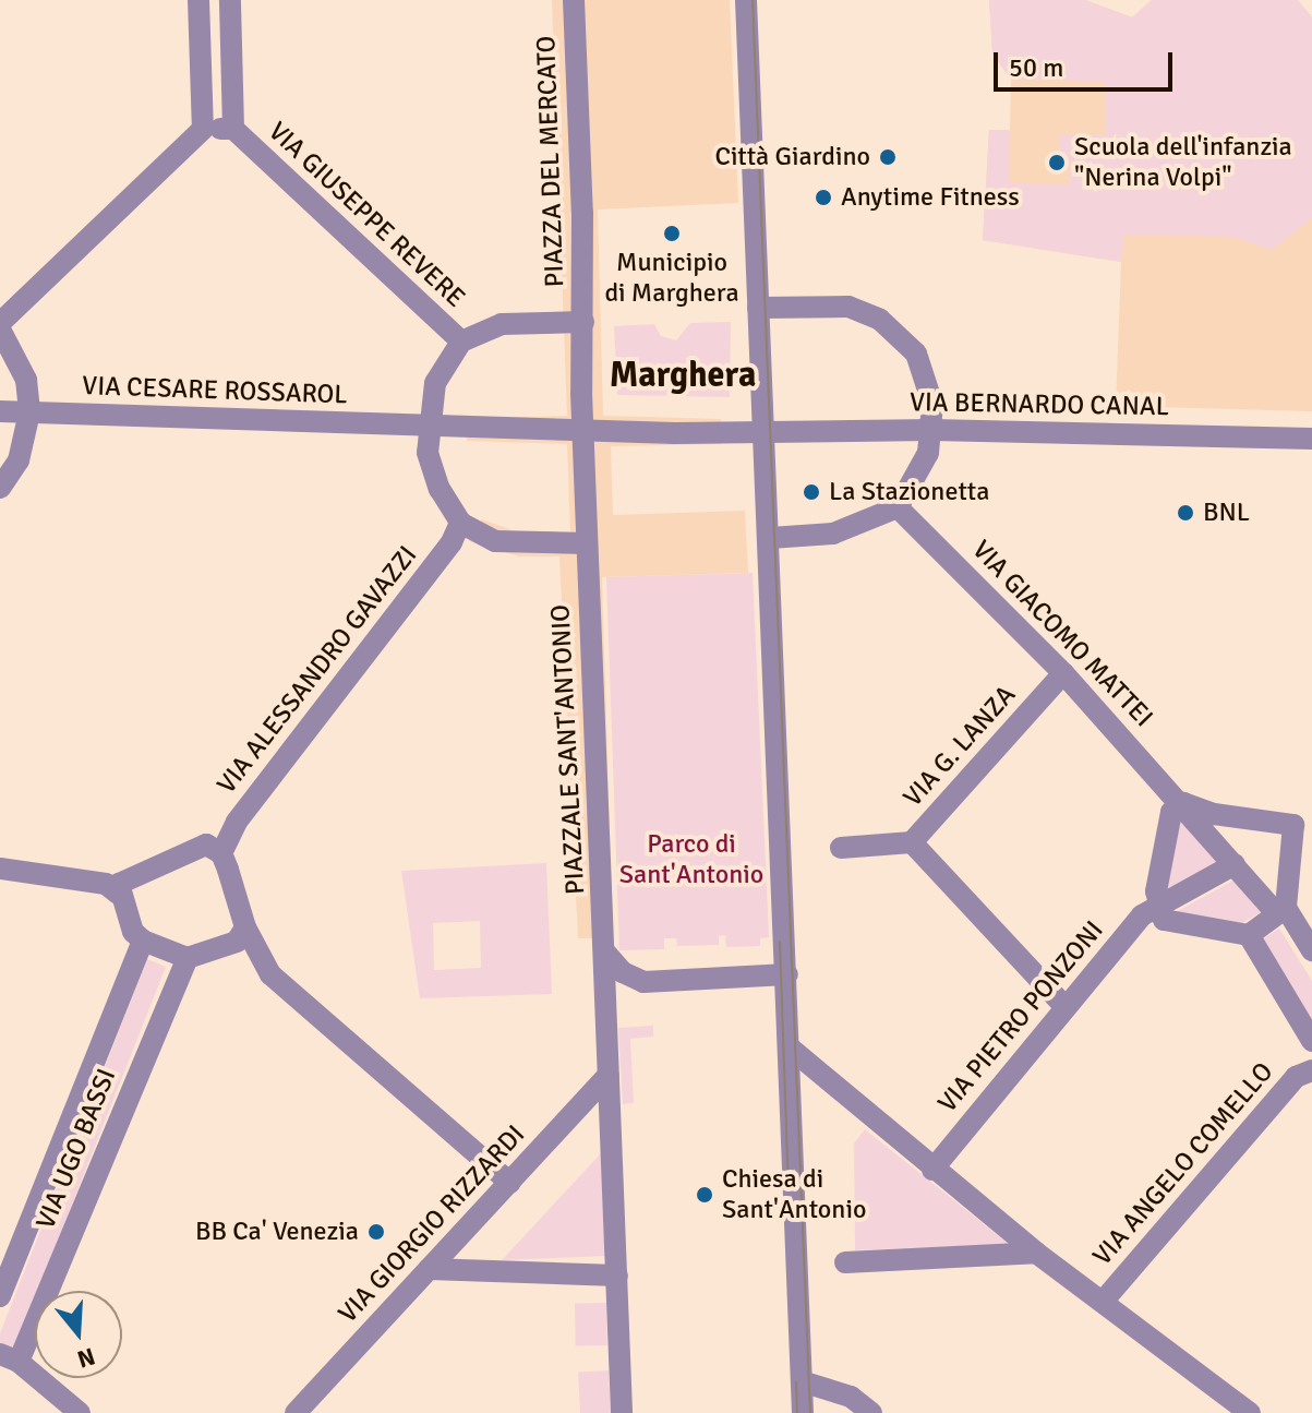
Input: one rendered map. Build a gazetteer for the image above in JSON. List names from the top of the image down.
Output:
{
  "streets": {
    "street": [
      "PIAZZA DEL MERCATO",
      "VIA GIUSEPPE REVERE",
      "VIA CESARE ROSSAROL",
      "VIA BERNARDO CANAL",
      "VIA GIACOMO MATTEI",
      "VIA ALESSANDRO GAVAZZI",
      "VIA G. LANZA",
      "PIAZZALE SANT'ANTONIO",
      "VIA PIETRO PONZONI",
      "VIA UGO BASSI",
      "VIA ANGELO COMELLO",
      "VIA GIORGIO RIZZARDI"
    ]
  },
  "crossings": [
    ["PIAZZA DEL MERCATO", "VIA CESARE ROSSAROL"],
    ["PIAZZA DEL MERCATO", "VIA BERNARDO CANAL"],
    ["PIAZZA DEL MERCATO", "PIAZZALE SANT'ANTONIO"],
    ["VIA CESARE ROSSAROL", "VIA BERNARDO CANAL"],
    ["VIA CESARE ROSSAROL", "PIAZZALE SANT'ANTONIO"],
    ["VIA BERNARDO CANAL", "PIAZZALE SANT'ANTONIO"],
    ["VIA GIACOMO MATTEI", "VIA G. LANZA"],
    ["VIA GIACOMO MATTEI", "VIA PIETRO PONZONI"],
    ["VIA ALESSANDRO GAVAZZI", "VIA UGO BASSI"],
    ["PIAZZALE SANT'ANTONIO", "VIA GIORGIO RIZZARDI"]
  ],
  "districts": ["Marghera"],
  "parks": ["Parco di Sant'Antonio"],
  "places": [
    "Città Giardino",
    "Scuola dell'infanzia \"Nerina Volpi\"",
    "Anytime Fitness",
    "Municipio di Marghera",
    "La Stazionetta",
    "BNL",
    "Chiesa di Sant'Antonio",
    "BB Ca' Venezia"
  ],
  "scale_bar": "50 m",
  "north": "bottom"
}
